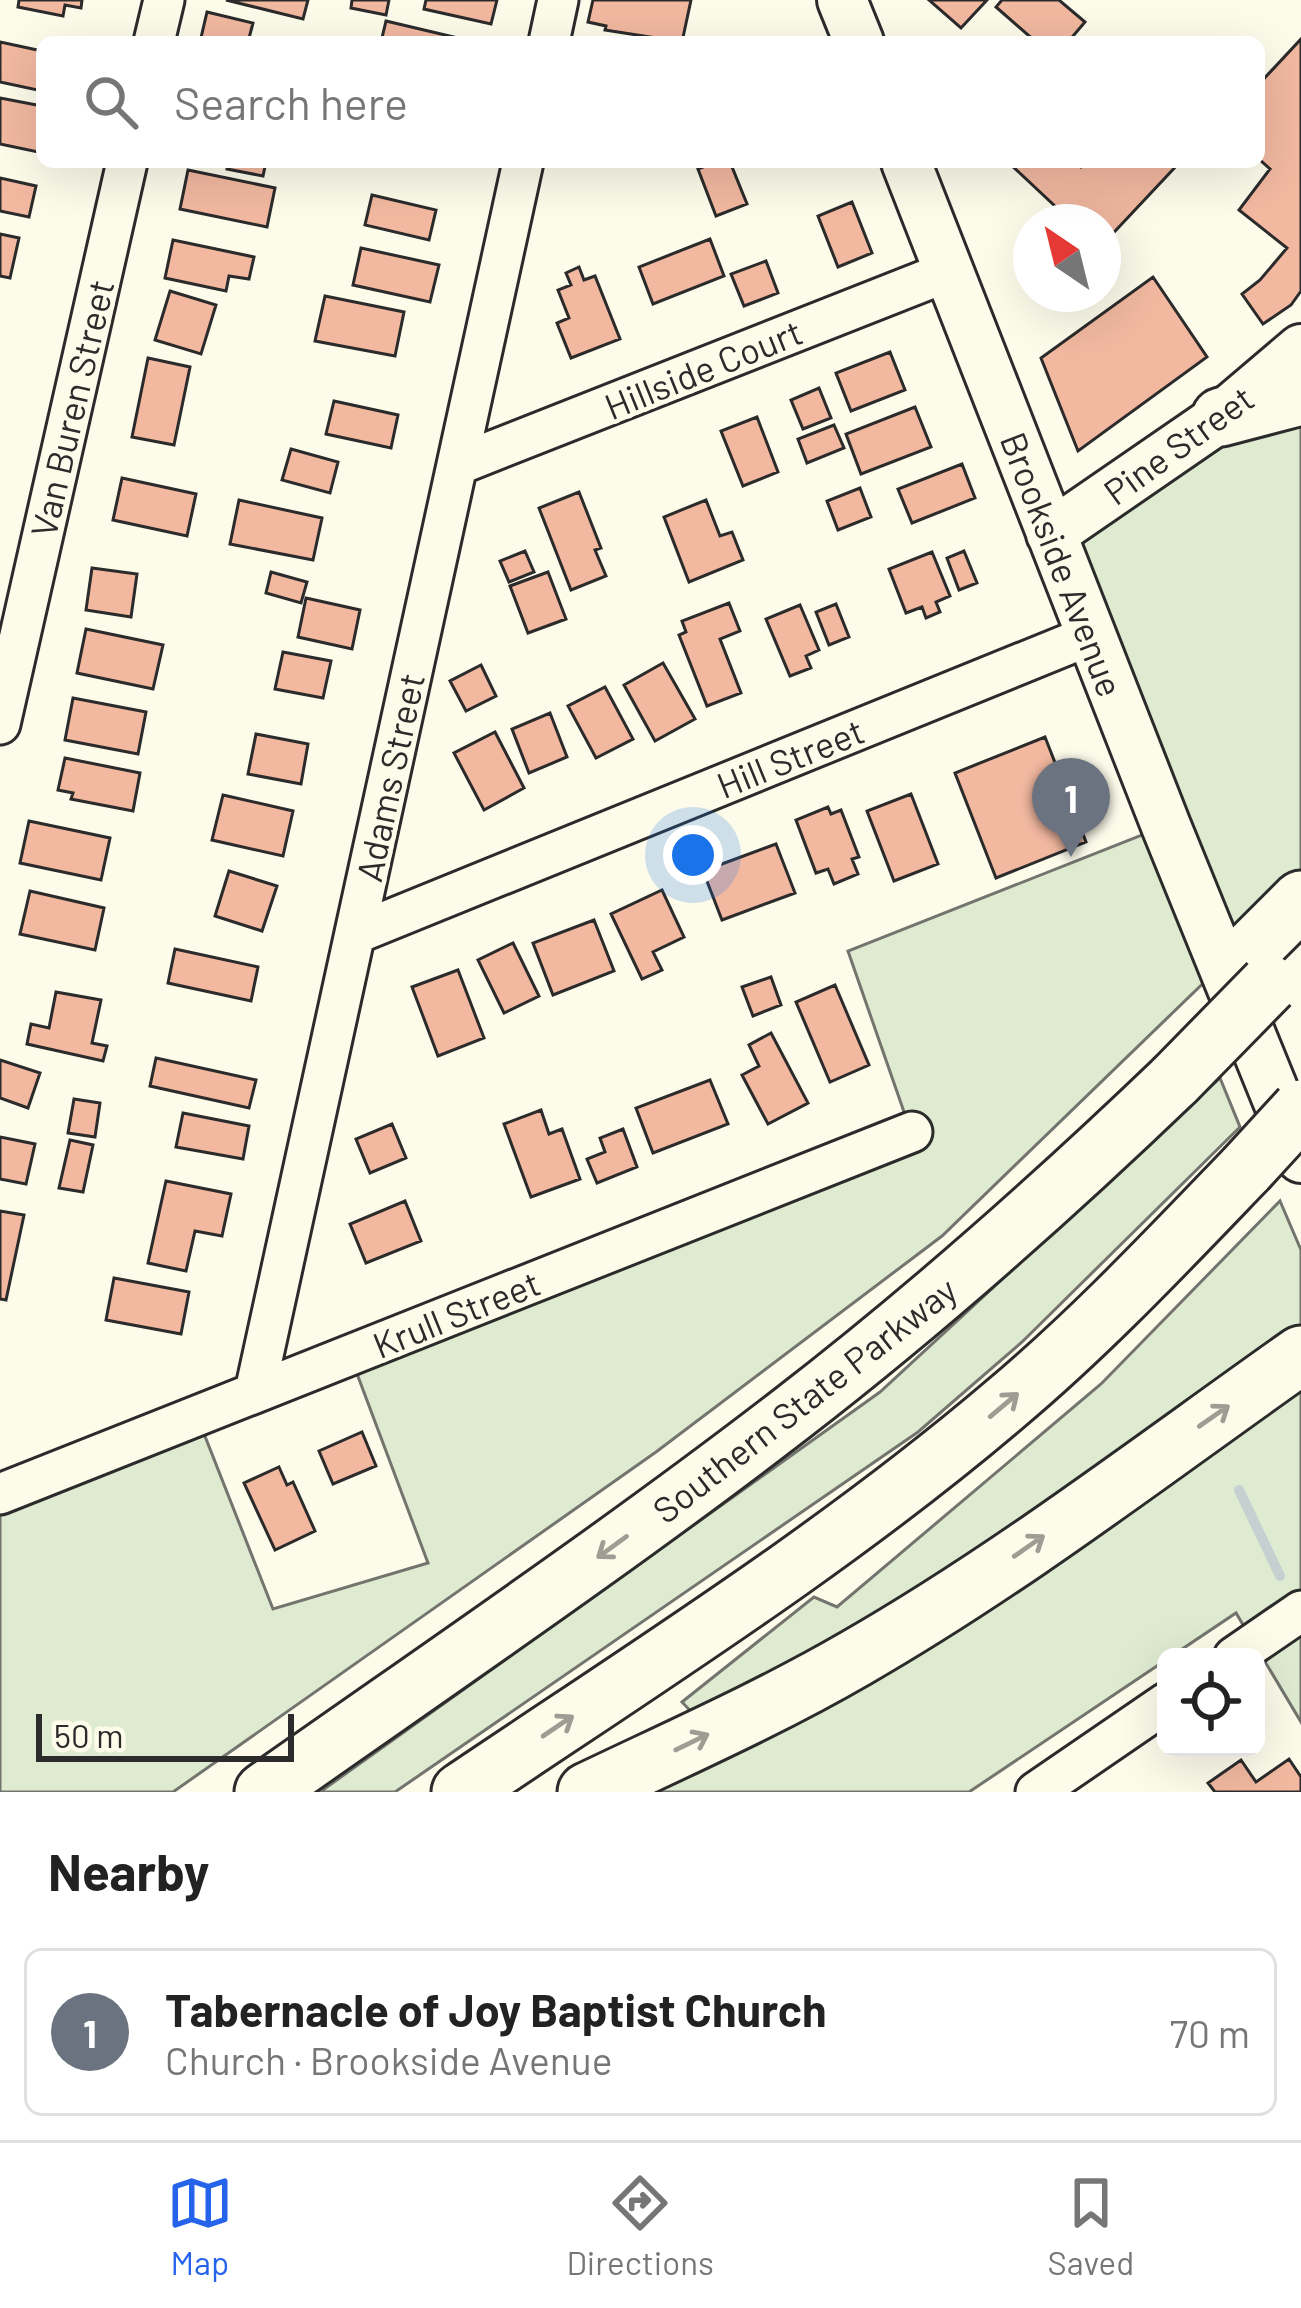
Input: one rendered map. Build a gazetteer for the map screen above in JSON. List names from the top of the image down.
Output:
{
  "streets": {
    "highway": ["Southern State Parkway"],
    "main road": ["Pine Street", "Brookside Avenue"],
    "street": [
      "Hillside Court",
      "Van Buren Street",
      "Hill Street",
      "Adams Street",
      "Krull Street"
    ]
  },
  "crossings": [
    ["Hillside Court", "Brookside Avenue"],
    ["Hillside Court", "Adams Street"],
    ["Pine Street", "Brookside Avenue"],
    ["Brookside Avenue", "Hill Street"],
    ["Brookside Avenue", "Southern State Parkway"],
    ["Hill Street", "Adams Street"],
    ["Adams Street", "Krull Street"]
  ],
  "scale_bar": "50 m",
  "north": "top left",
  "page": {
    "search": "Search here",
    "pins": "1",
    "scale": "50 m",
    "heading": "Nearby",
    "list": [
      {
        "mark": "1",
        "name": "Tabernacle of Joy Baptist Church",
        "note": "Church · Brookside Avenue",
        "value": "70 m"
      }
    ],
    "nav": ["Map", "Directions", "Saved"]
  }
}
